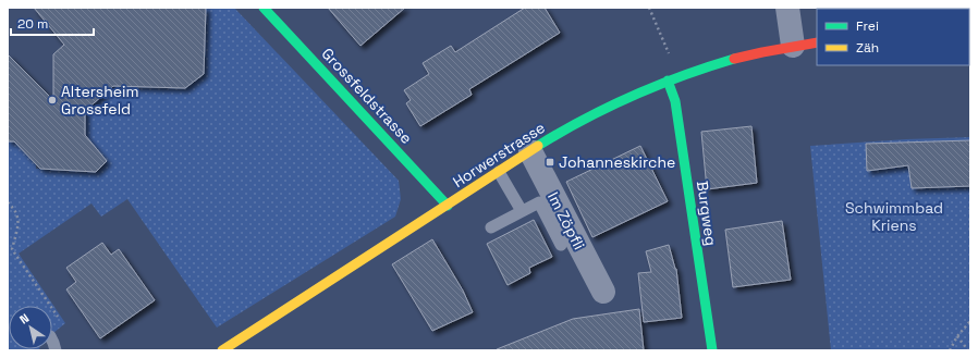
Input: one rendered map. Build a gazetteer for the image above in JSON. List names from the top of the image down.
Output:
{
  "streets": {
    "street": [
      "Grossfeldstrasse",
      "Horwerstrasse",
      "Burgweg",
      "Im Zöpfli"
    ]
  },
  "crossings": [
    ["Grossfeldstrasse", "Horwerstrasse"],
    ["Horwerstrasse", "Burgweg"],
    ["Horwerstrasse", "Im Zöpfli"]
  ],
  "parks": ["Schwimmbad Kriens"],
  "places": {
    "other": ["Altersheim Grossfeld"],
    "transit": ["Johanneskirche"]
  },
  "legend": ["Frei", "Zäh"],
  "scale_bar": "20 m",
  "north": "top left"
}
